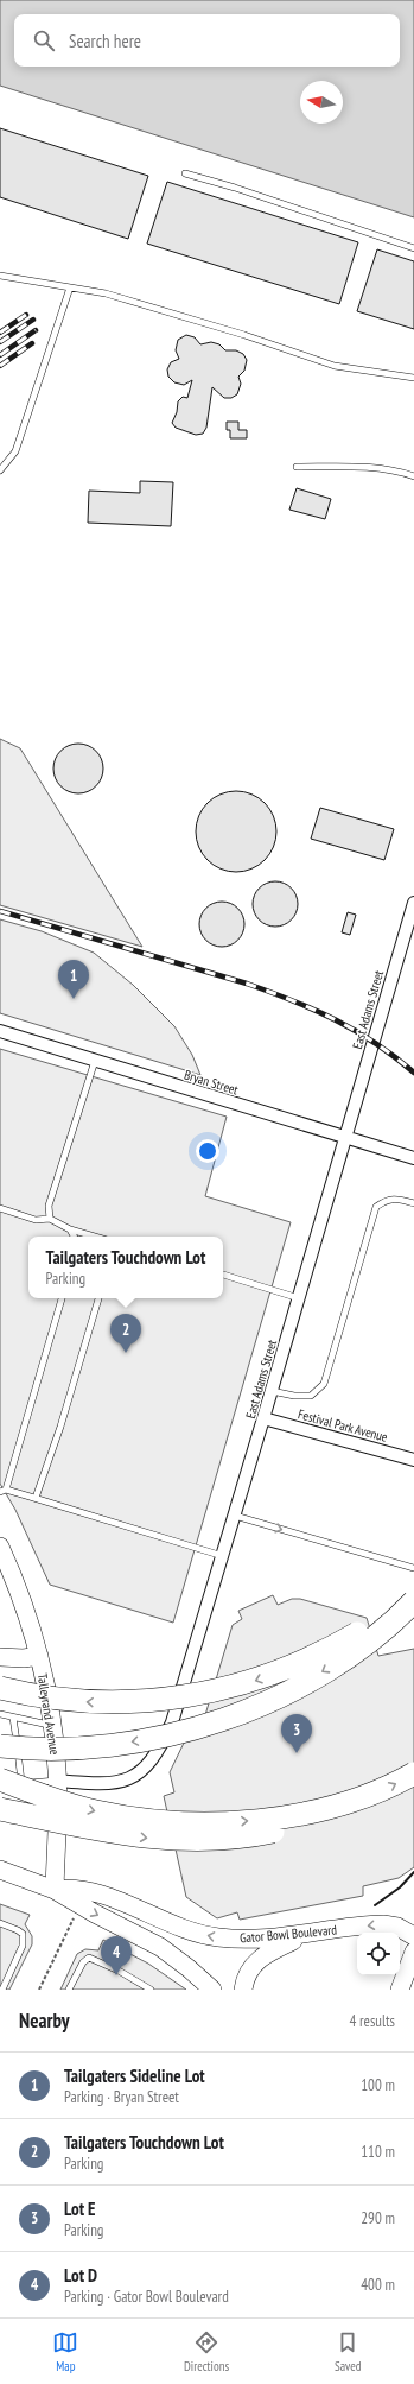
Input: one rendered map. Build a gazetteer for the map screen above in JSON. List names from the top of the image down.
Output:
{
  "streets": {
    "street": [
      "East Adams Street",
      "Bryan Street",
      "Festival Park Avenue",
      "Talleyrand Avenue",
      "Gator Bowl Boulevard"
    ]
  },
  "crossings": [
    ["East Adams Street", "Bryan Street"],
    ["East Adams Street", "Festival Park Avenue"],
    ["East Adams Street", "Talleyrand Avenue"],
    ["Talleyrand Avenue", "Gator Bowl Boulevard"]
  ],
  "north": "left",
  "page": {
    "search": "Search here",
    "pins": [
      "1",
      "2",
      "3",
      "4"
    ],
    "popup": ["Tailgaters Touchdown Lot", "Parking"],
    "heading": ["Nearby", "4 results"],
    "list": [
      {
        "mark": "1",
        "name": "Tailgaters Sideline Lot",
        "note": "Parking · Bryan Street",
        "value": "100 m"
      },
      {
        "mark": "2",
        "name": "Tailgaters Touchdown Lot",
        "note": "Parking",
        "value": "110 m"
      },
      {
        "mark": "3",
        "name": "Lot E",
        "note": "Parking",
        "value": "290 m"
      },
      {
        "mark": "4",
        "name": "Lot D",
        "note": "Parking · Gator Bowl Boulevard",
        "value": "400 m"
      }
    ],
    "nav": ["Map", "Directions", "Saved"]
  }
}
